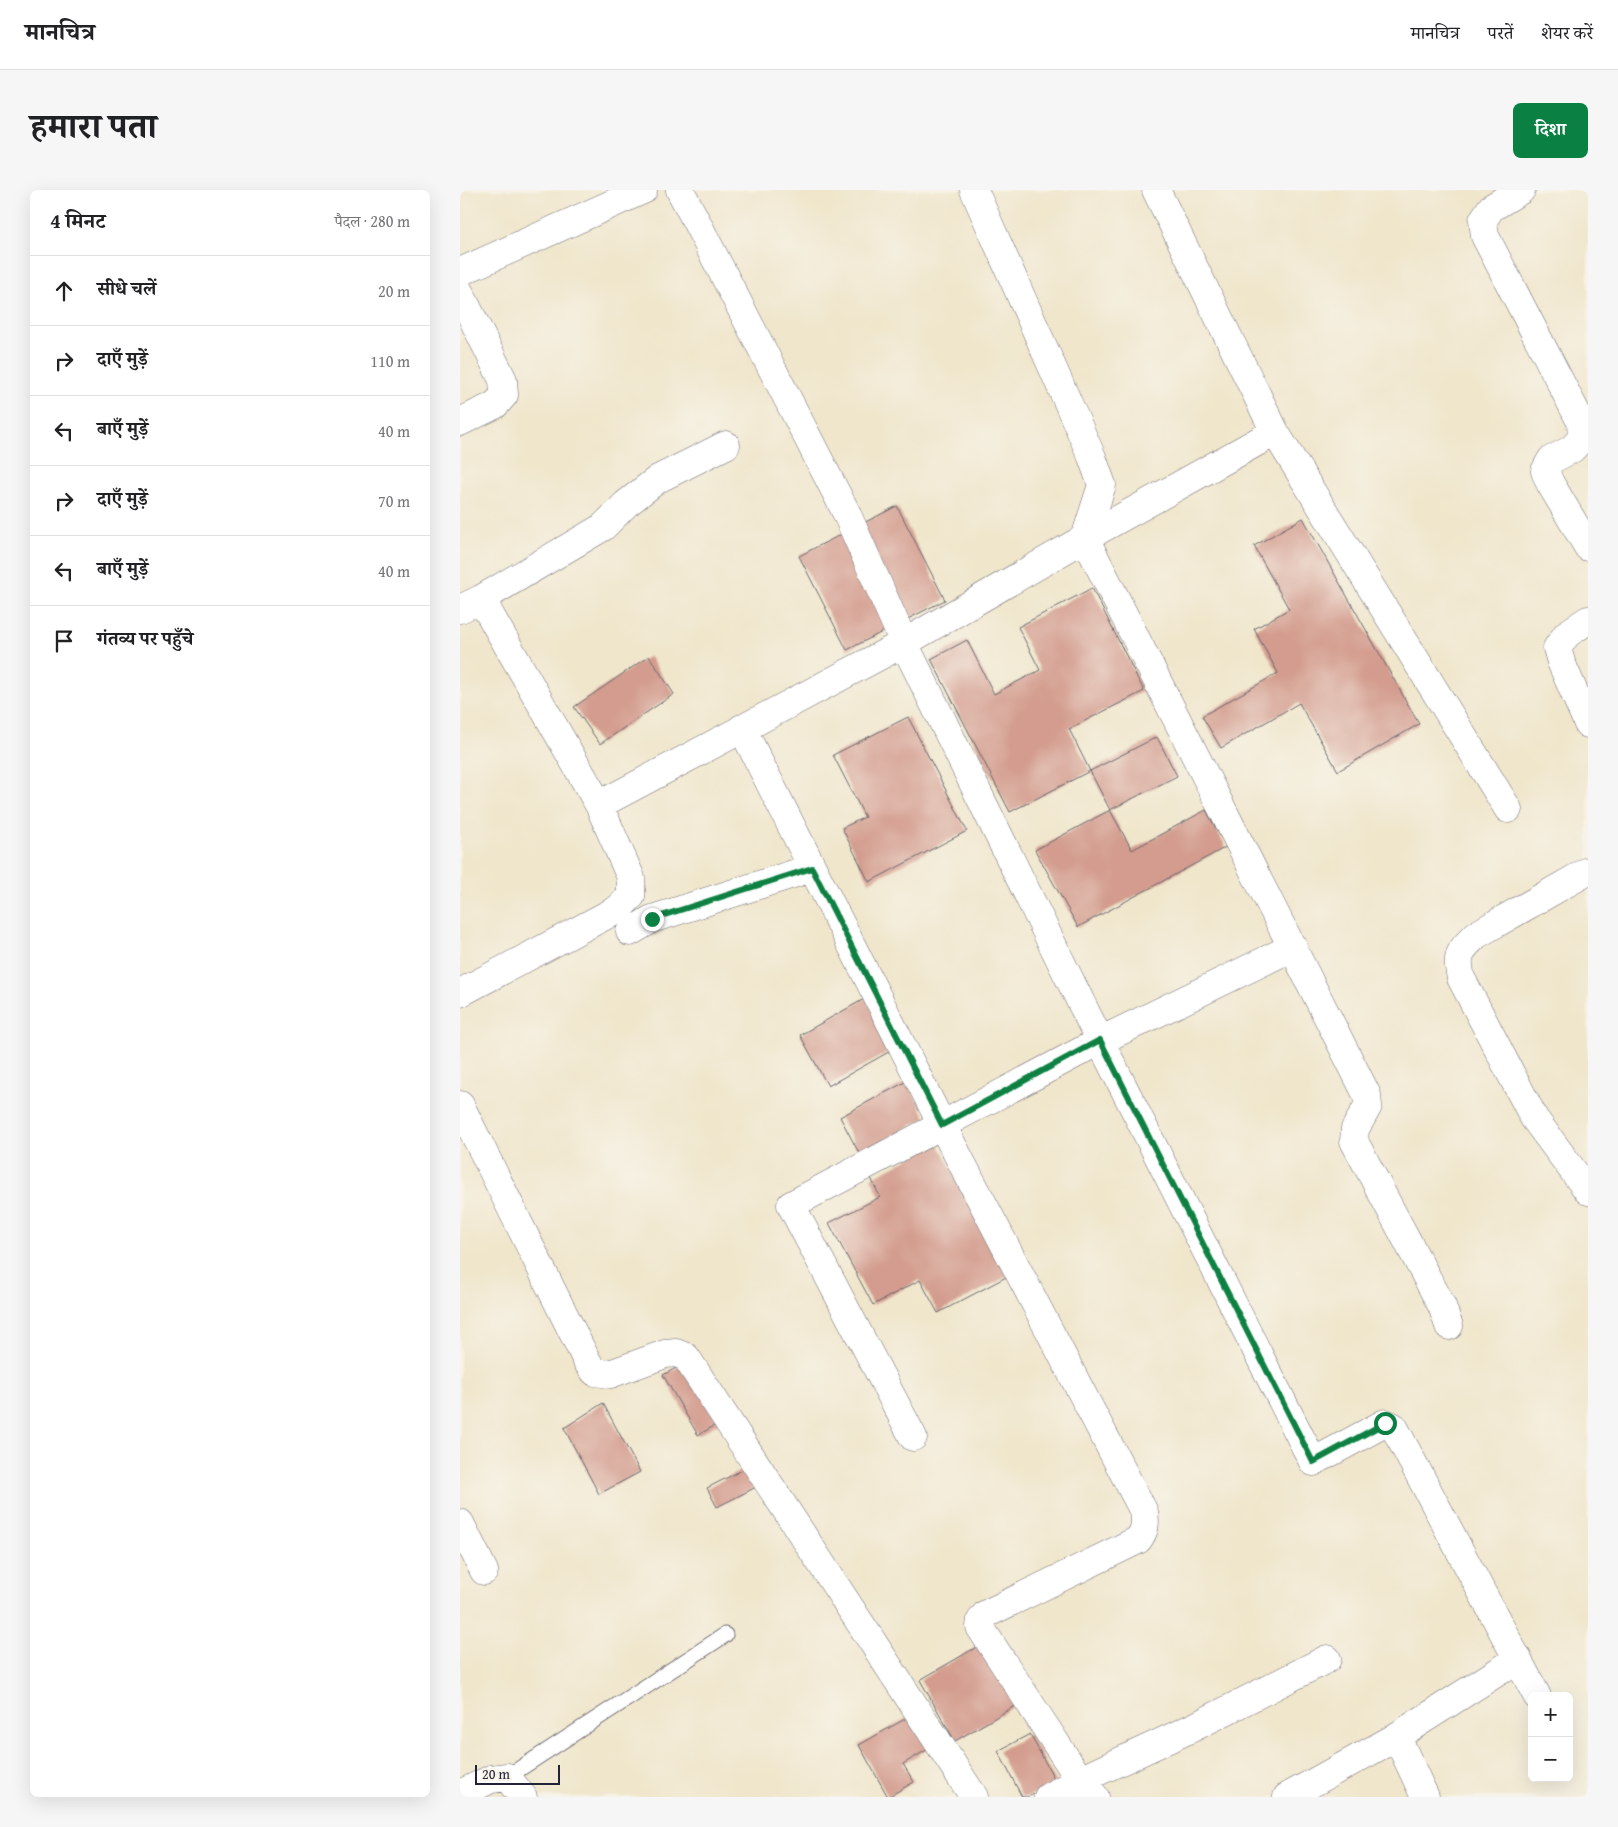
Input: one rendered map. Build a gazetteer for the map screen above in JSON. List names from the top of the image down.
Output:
{
  "scale_bar": "20 m",
  "page": {
    "header": "मानचित्र",
    "nav": ["मानचित्र", "परतें", "शेयर करें"],
    "title": "हमारा पता",
    "buttons": "दिशा",
    "heading": ["4 मिनट", "पैदल · 280 m"],
    "list": [
      ["सीधे चलें", "20 m"],
      ["दाएँ मुड़ें", "110 m"],
      ["बाएँ मुड़ें", "40 m"],
      ["दाएँ मुड़ें", "70 m"],
      ["बाएँ मुड़ें", "40 m"],
      "गंतव्य पर पहुँचे"
    ],
    "map_buttons": ["+", "−"],
    "scale": "20 m"
  }
}
